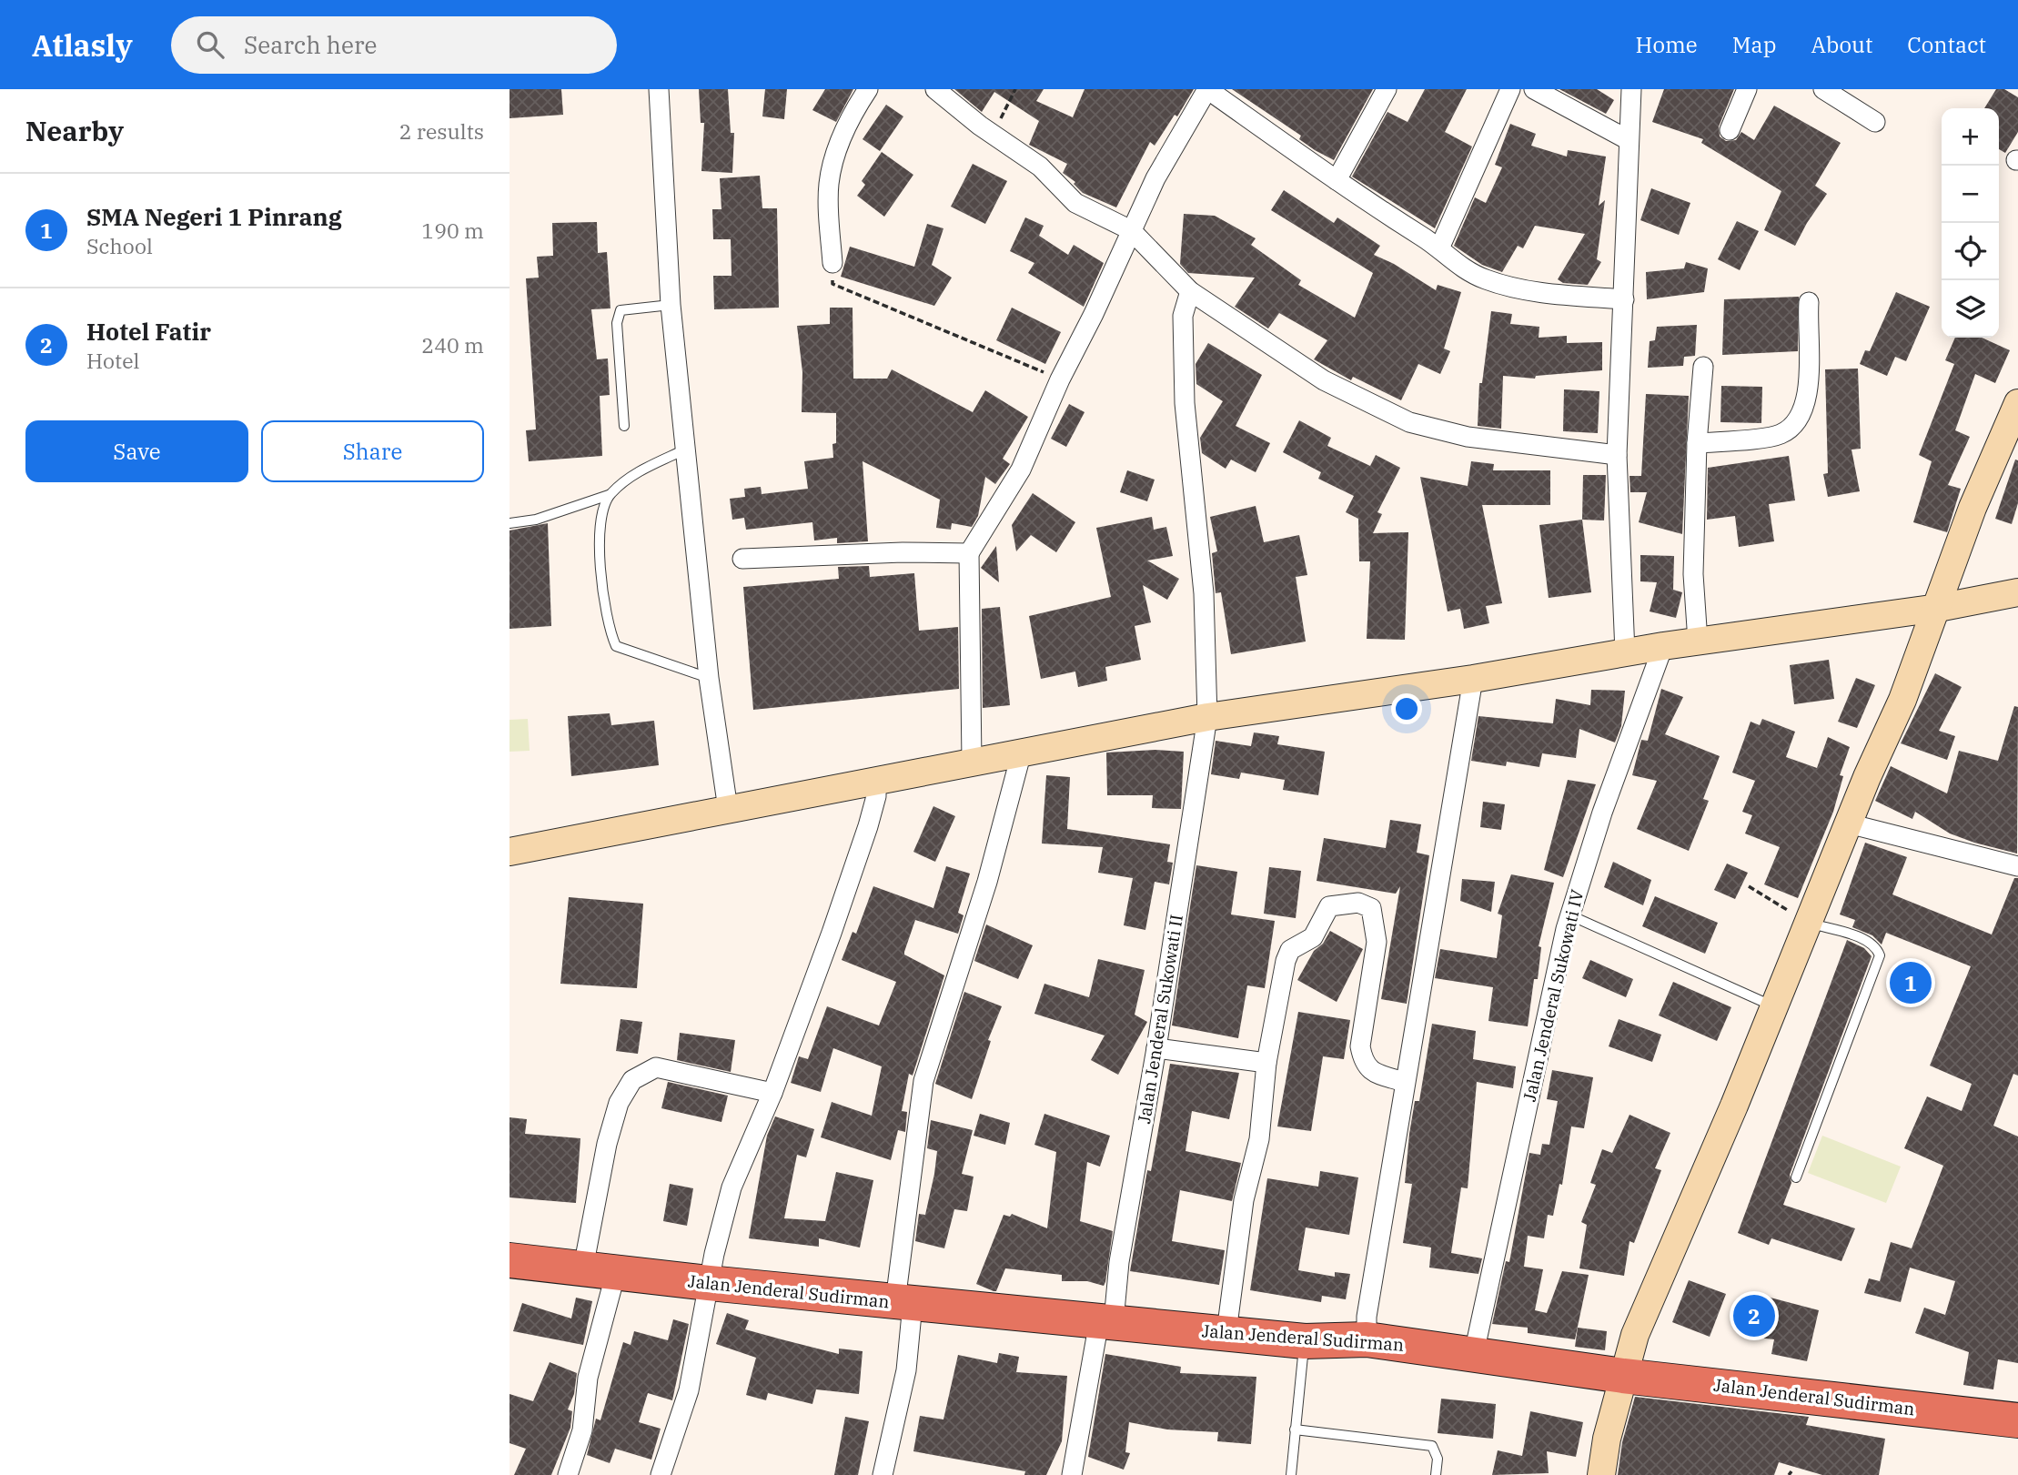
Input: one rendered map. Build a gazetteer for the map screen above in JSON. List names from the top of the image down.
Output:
{
  "streets": {
    "highway": ["Jalan Jenderal Sudirman"],
    "street": ["Jalan Jenderal Sukowati IV", "Jalan Jenderal Sukowati II"]
  },
  "crossings": [
    ["Jalan Jenderal Sukowati IV", "Jalan Jenderal Sudirman"],
    ["Jalan Jenderal Sukowati II", "Jalan Jenderal Sudirman"]
  ],
  "page": {
    "header": "Atlasly",
    "search": "Search here",
    "nav": [
      "Home",
      "Map",
      "About",
      "Contact"
    ],
    "heading": ["Nearby", "2 results"],
    "map_buttons": ["+", "−"],
    "list": [
      {
        "mark": "1",
        "name": "SMA Negeri 1 Pinrang",
        "note": "School",
        "value": "190 m"
      },
      {
        "mark": "2",
        "name": "Hotel Fatir",
        "note": "Hotel",
        "value": "240 m"
      }
    ],
    "buttons": ["Save", "Share"],
    "pins": ["1", "2"]
  }
}
